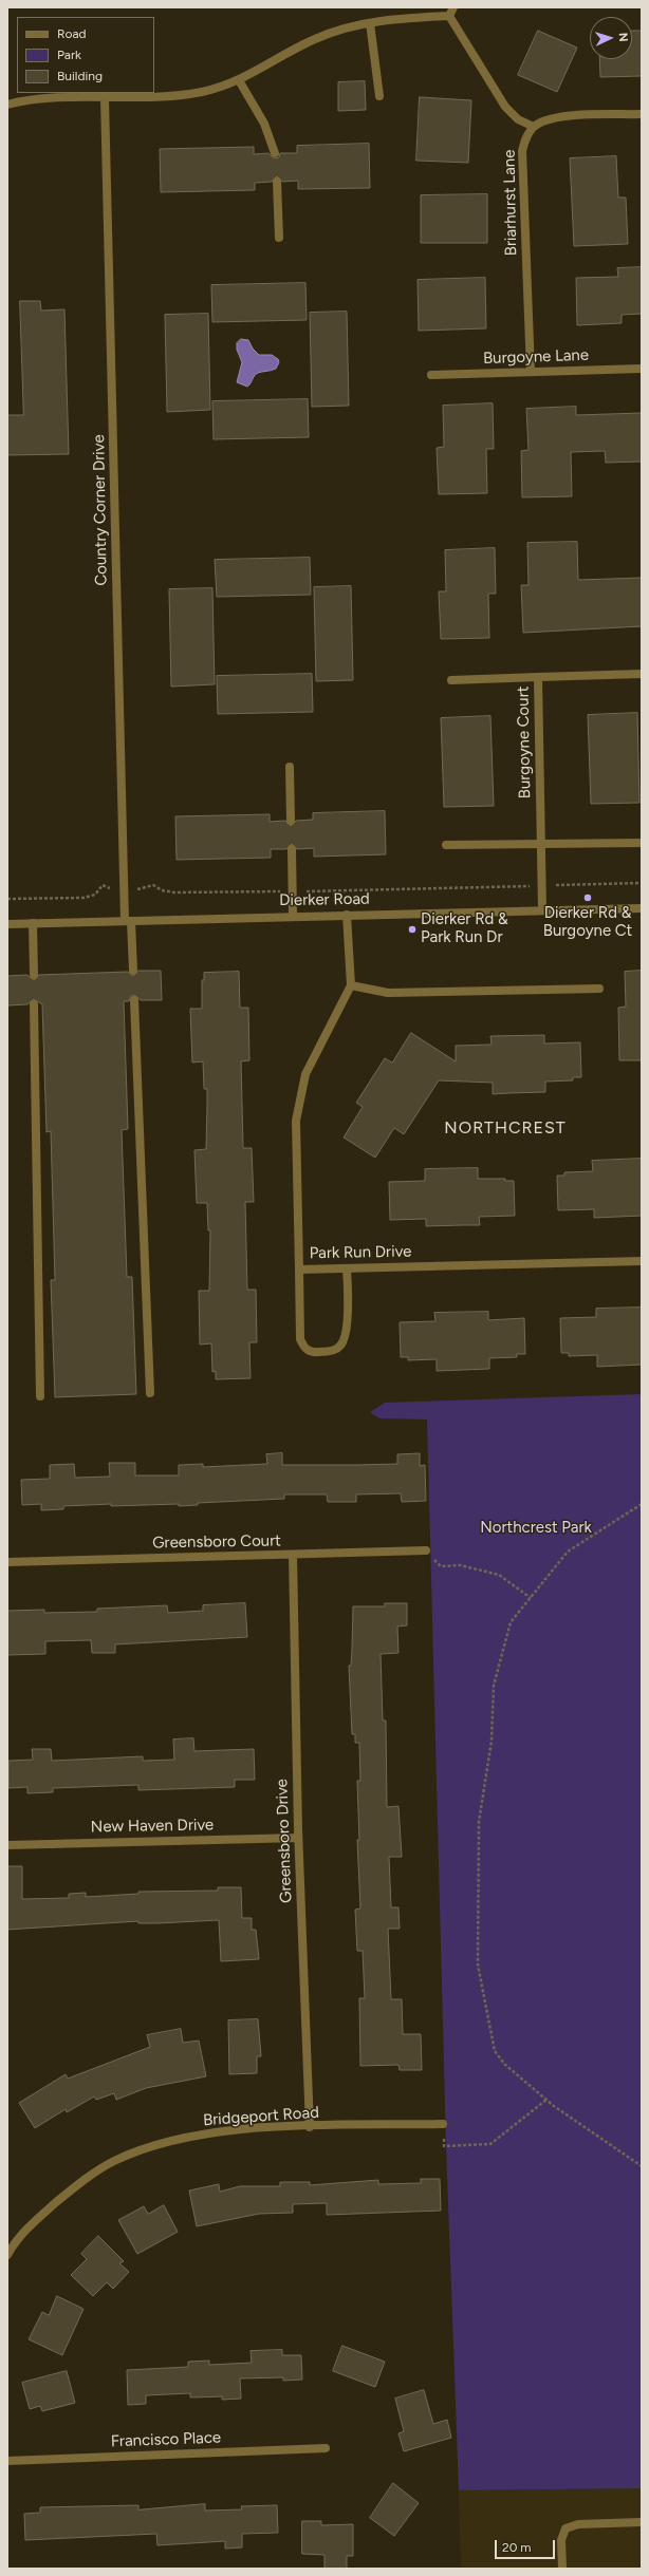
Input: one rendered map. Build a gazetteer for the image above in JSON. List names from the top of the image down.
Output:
{
  "streets": {
    "street": [
      "Briarhurst Lane",
      "Burgoyne Lane",
      "Country Corner Drive",
      "Burgoyne Court",
      "Dierker Road",
      "Park Run Drive",
      "Greensboro Court",
      "New Haven Drive",
      "Greensboro Drive",
      "Bridgeport Road",
      "Francisco Place"
    ]
  },
  "crossings": [
    ["Briarhurst Lane", "Burgoyne Lane"],
    ["Country Corner Drive", "Dierker Road"],
    ["Burgoyne Court", "Dierker Road"],
    ["Greensboro Court", "Greensboro Drive"],
    ["New Haven Drive", "Greensboro Drive"],
    ["Greensboro Drive", "Bridgeport Road"]
  ],
  "districts": ["NORTHCREST"],
  "parks": ["Northcrest Park"],
  "places": ["Dierker Rd & Burgoyne Ct", "Dierker Rd & Park Run Dr"],
  "legend": ["Road", "Park", "Building"],
  "scale_bar": "20 m",
  "north": "right"
}
